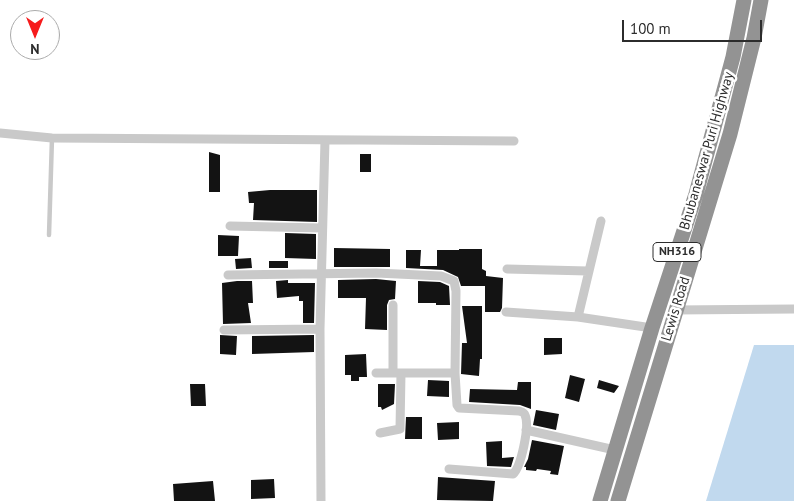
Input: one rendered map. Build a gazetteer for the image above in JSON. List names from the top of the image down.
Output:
{
  "streets": {
    "highway": ["Bhubaneswar Puri Highway", "NH316", "Lewis Road"]
  },
  "scale_bar": "100 m",
  "north": "bottom"
}
